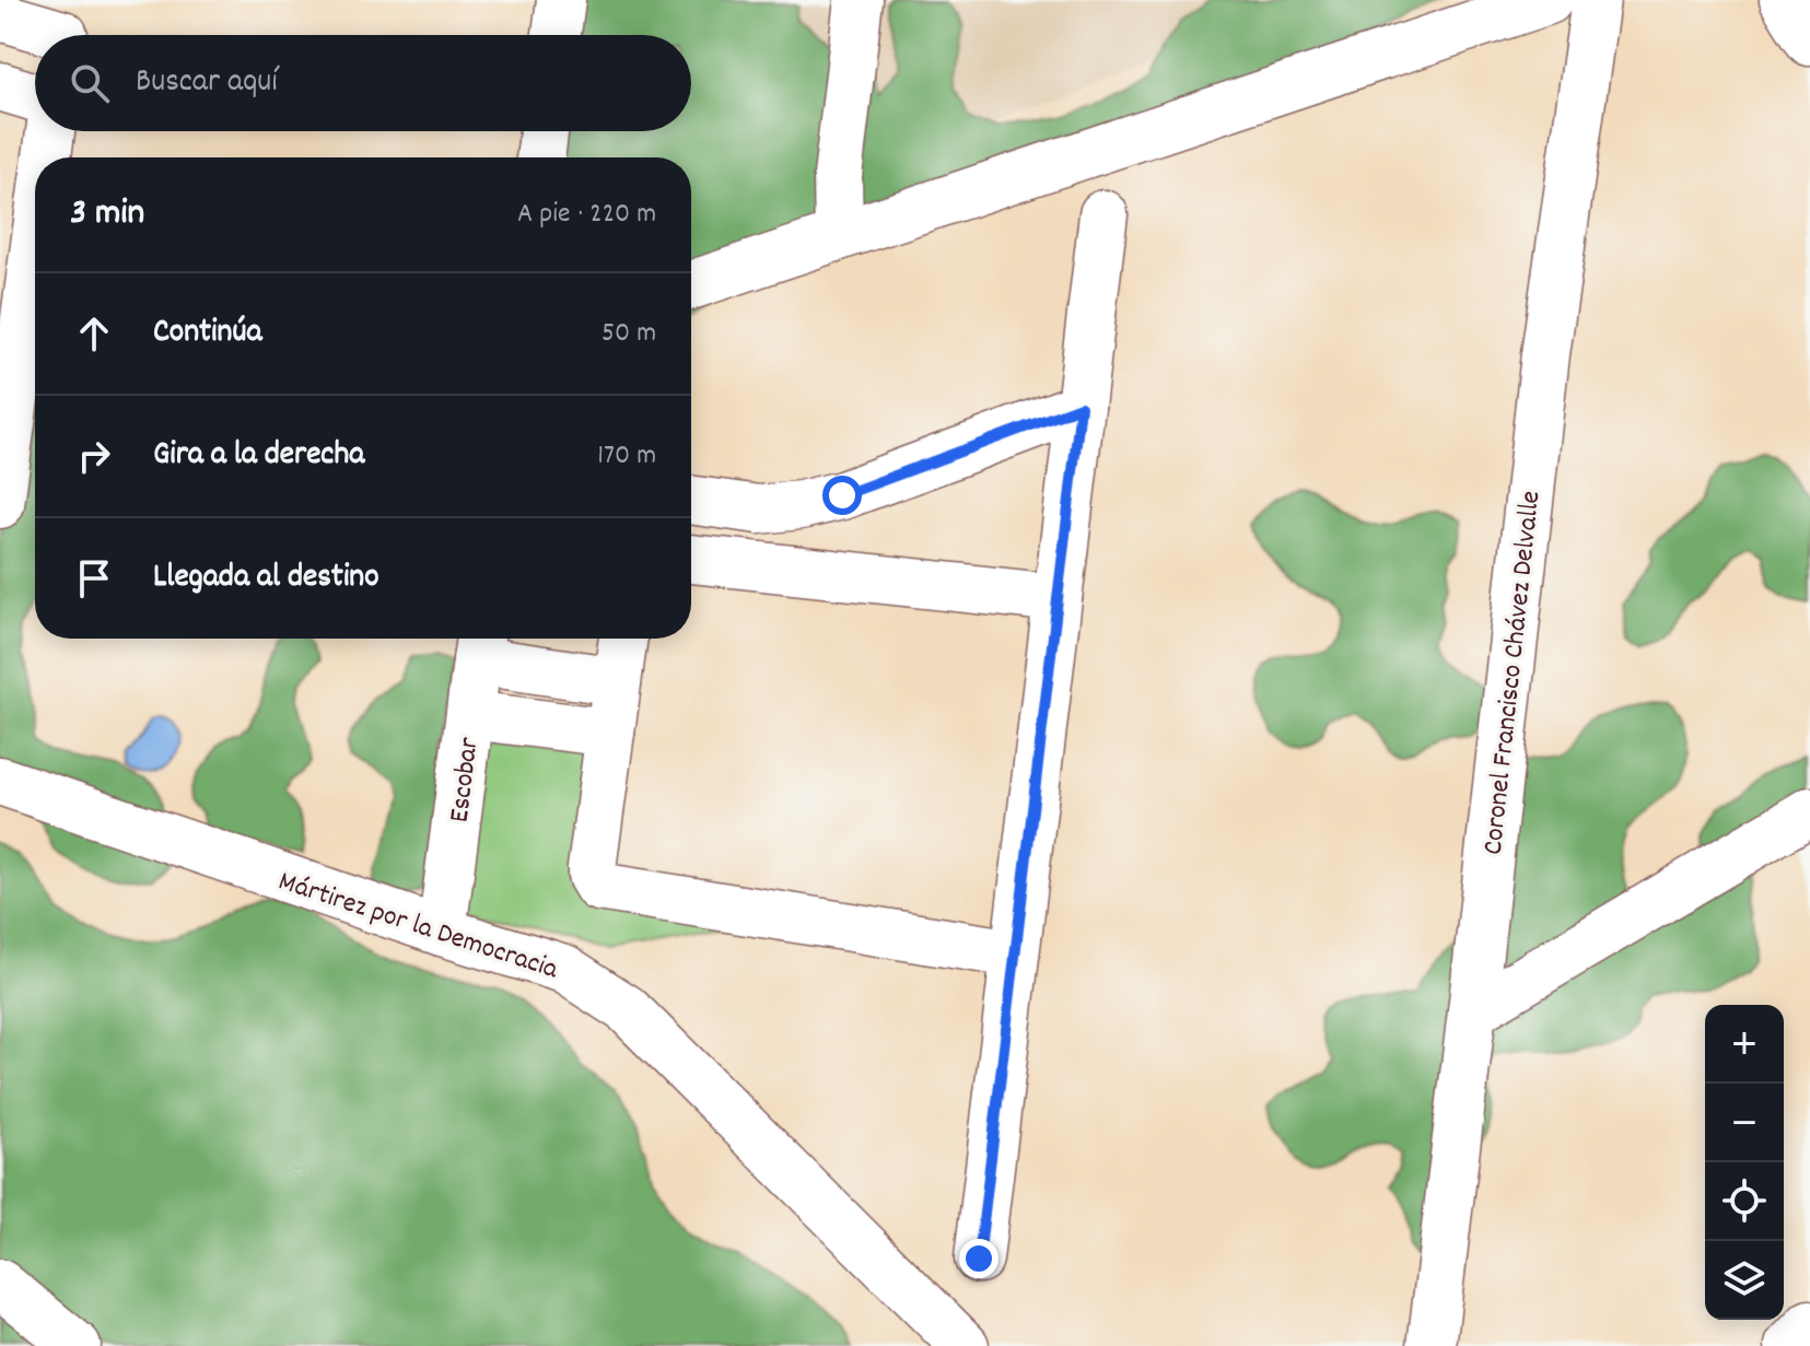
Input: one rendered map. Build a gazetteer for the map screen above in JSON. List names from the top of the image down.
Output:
{
  "streets": {
    "street": ["Coronel Francisco Chávez Delvalle", "Escobar", "Mártirez por la Democracia"]
  },
  "crossings": [
    ["Escobar", "Mártirez por la Democracia"]
  ],
  "page": {
    "search": "Buscar aquí",
    "heading": ["3 min", "A pie · 220 m"],
    "list": [
      ["Continúa", "50 m"],
      ["Gira a la derecha", "170 m"],
      "Llegada al destino"
    ],
    "map_buttons": ["+", "−"]
  }
}
